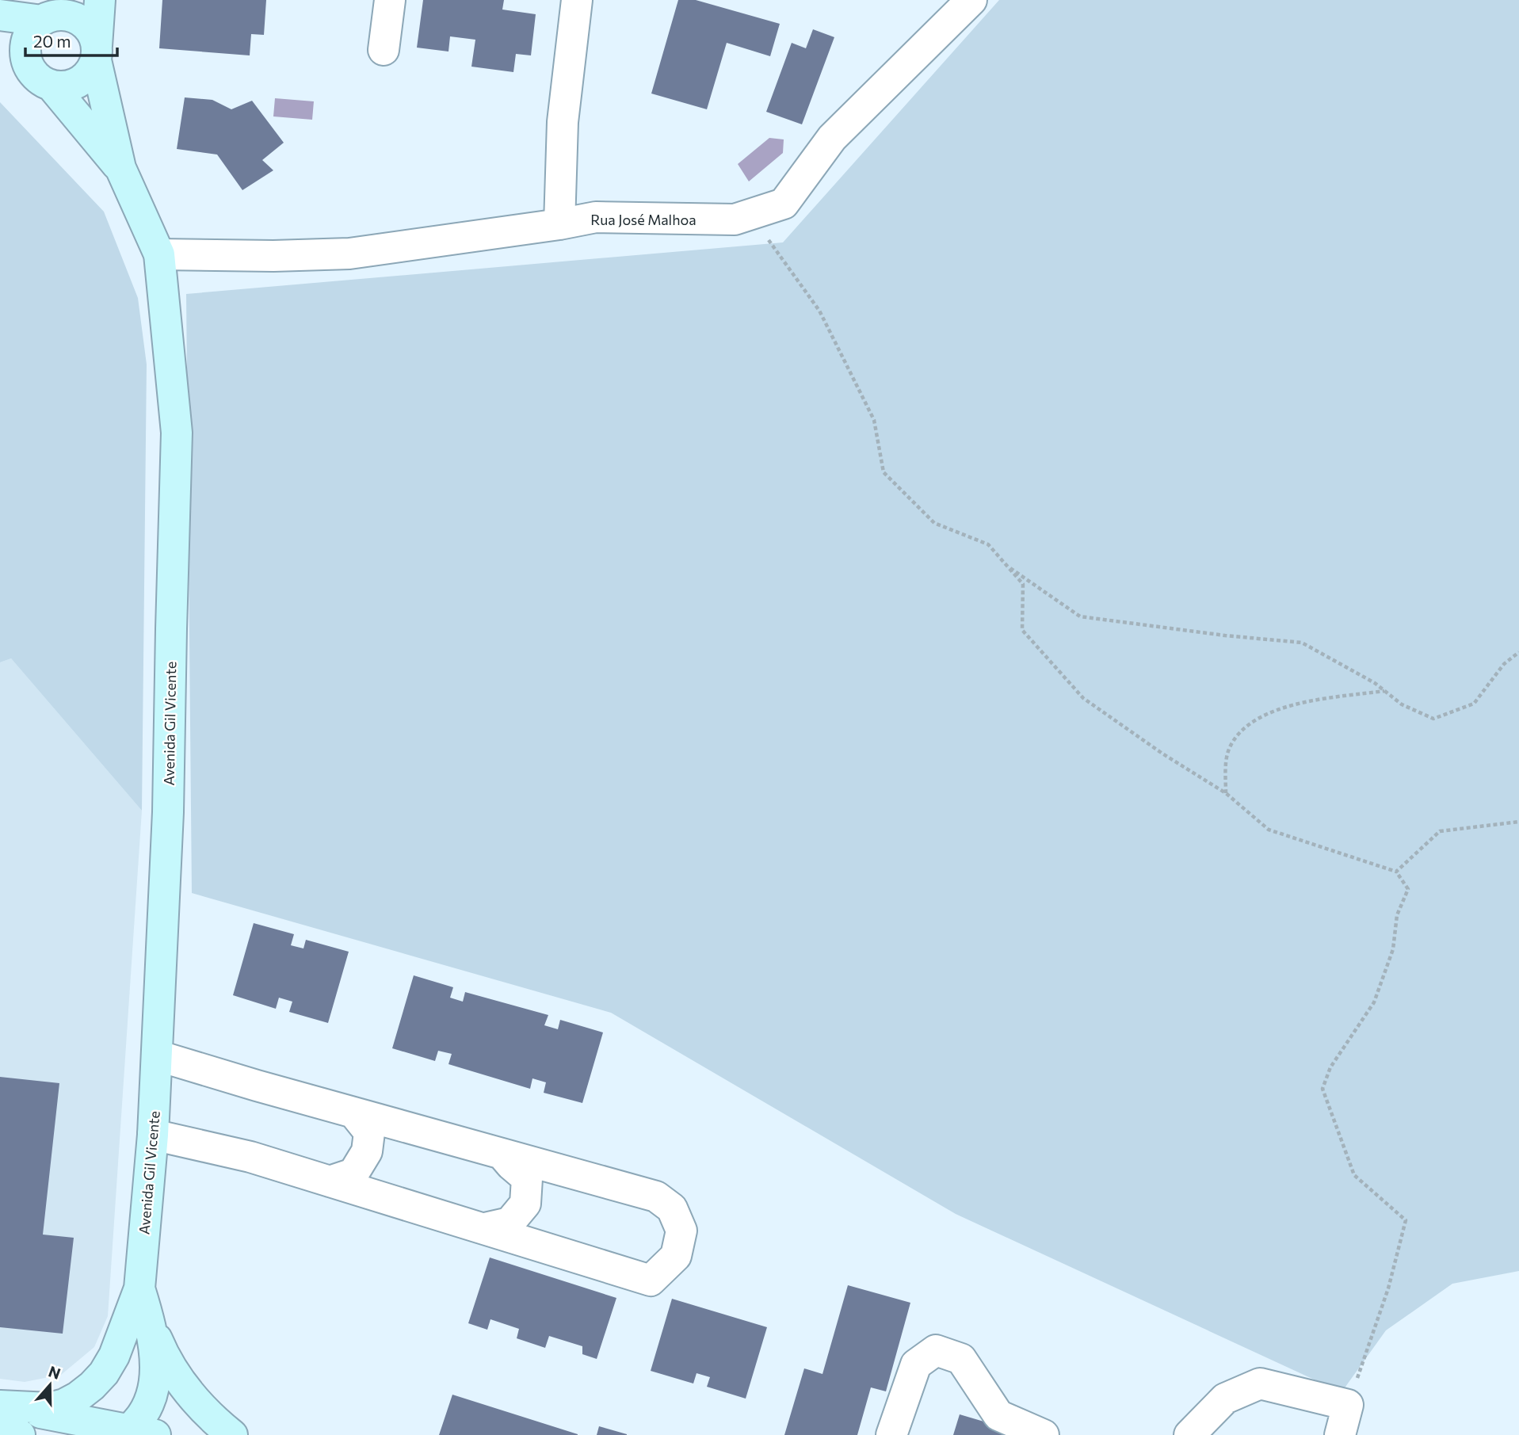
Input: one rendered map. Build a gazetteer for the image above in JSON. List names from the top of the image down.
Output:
{
  "streets": {
    "street": ["Rua José Malhoa", "Avenida Gil Vicente"]
  },
  "crossings": [
    ["Rua José Malhoa", "Avenida Gil Vicente"]
  ],
  "scale_bar": "20 m",
  "north": "top"
}
